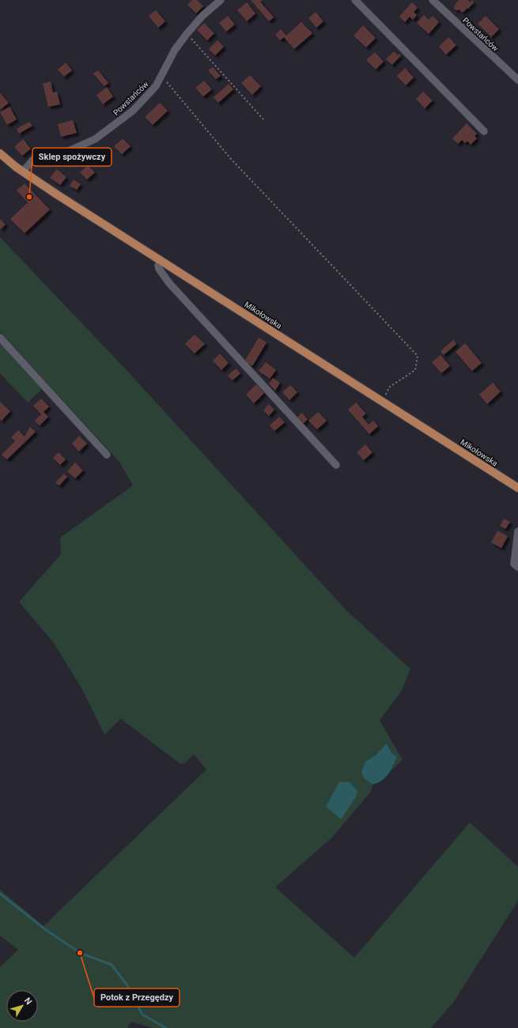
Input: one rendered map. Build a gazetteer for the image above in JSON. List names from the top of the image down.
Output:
{
  "streets": {
    "main road": ["Mikołowska"],
    "street": ["Powstańców"]
  },
  "crossings": [
    ["Powstańców", "Mikołowska"]
  ],
  "places": ["Sklep spożywczy", "Potok z Przegędzy"],
  "north": "top right"
}
